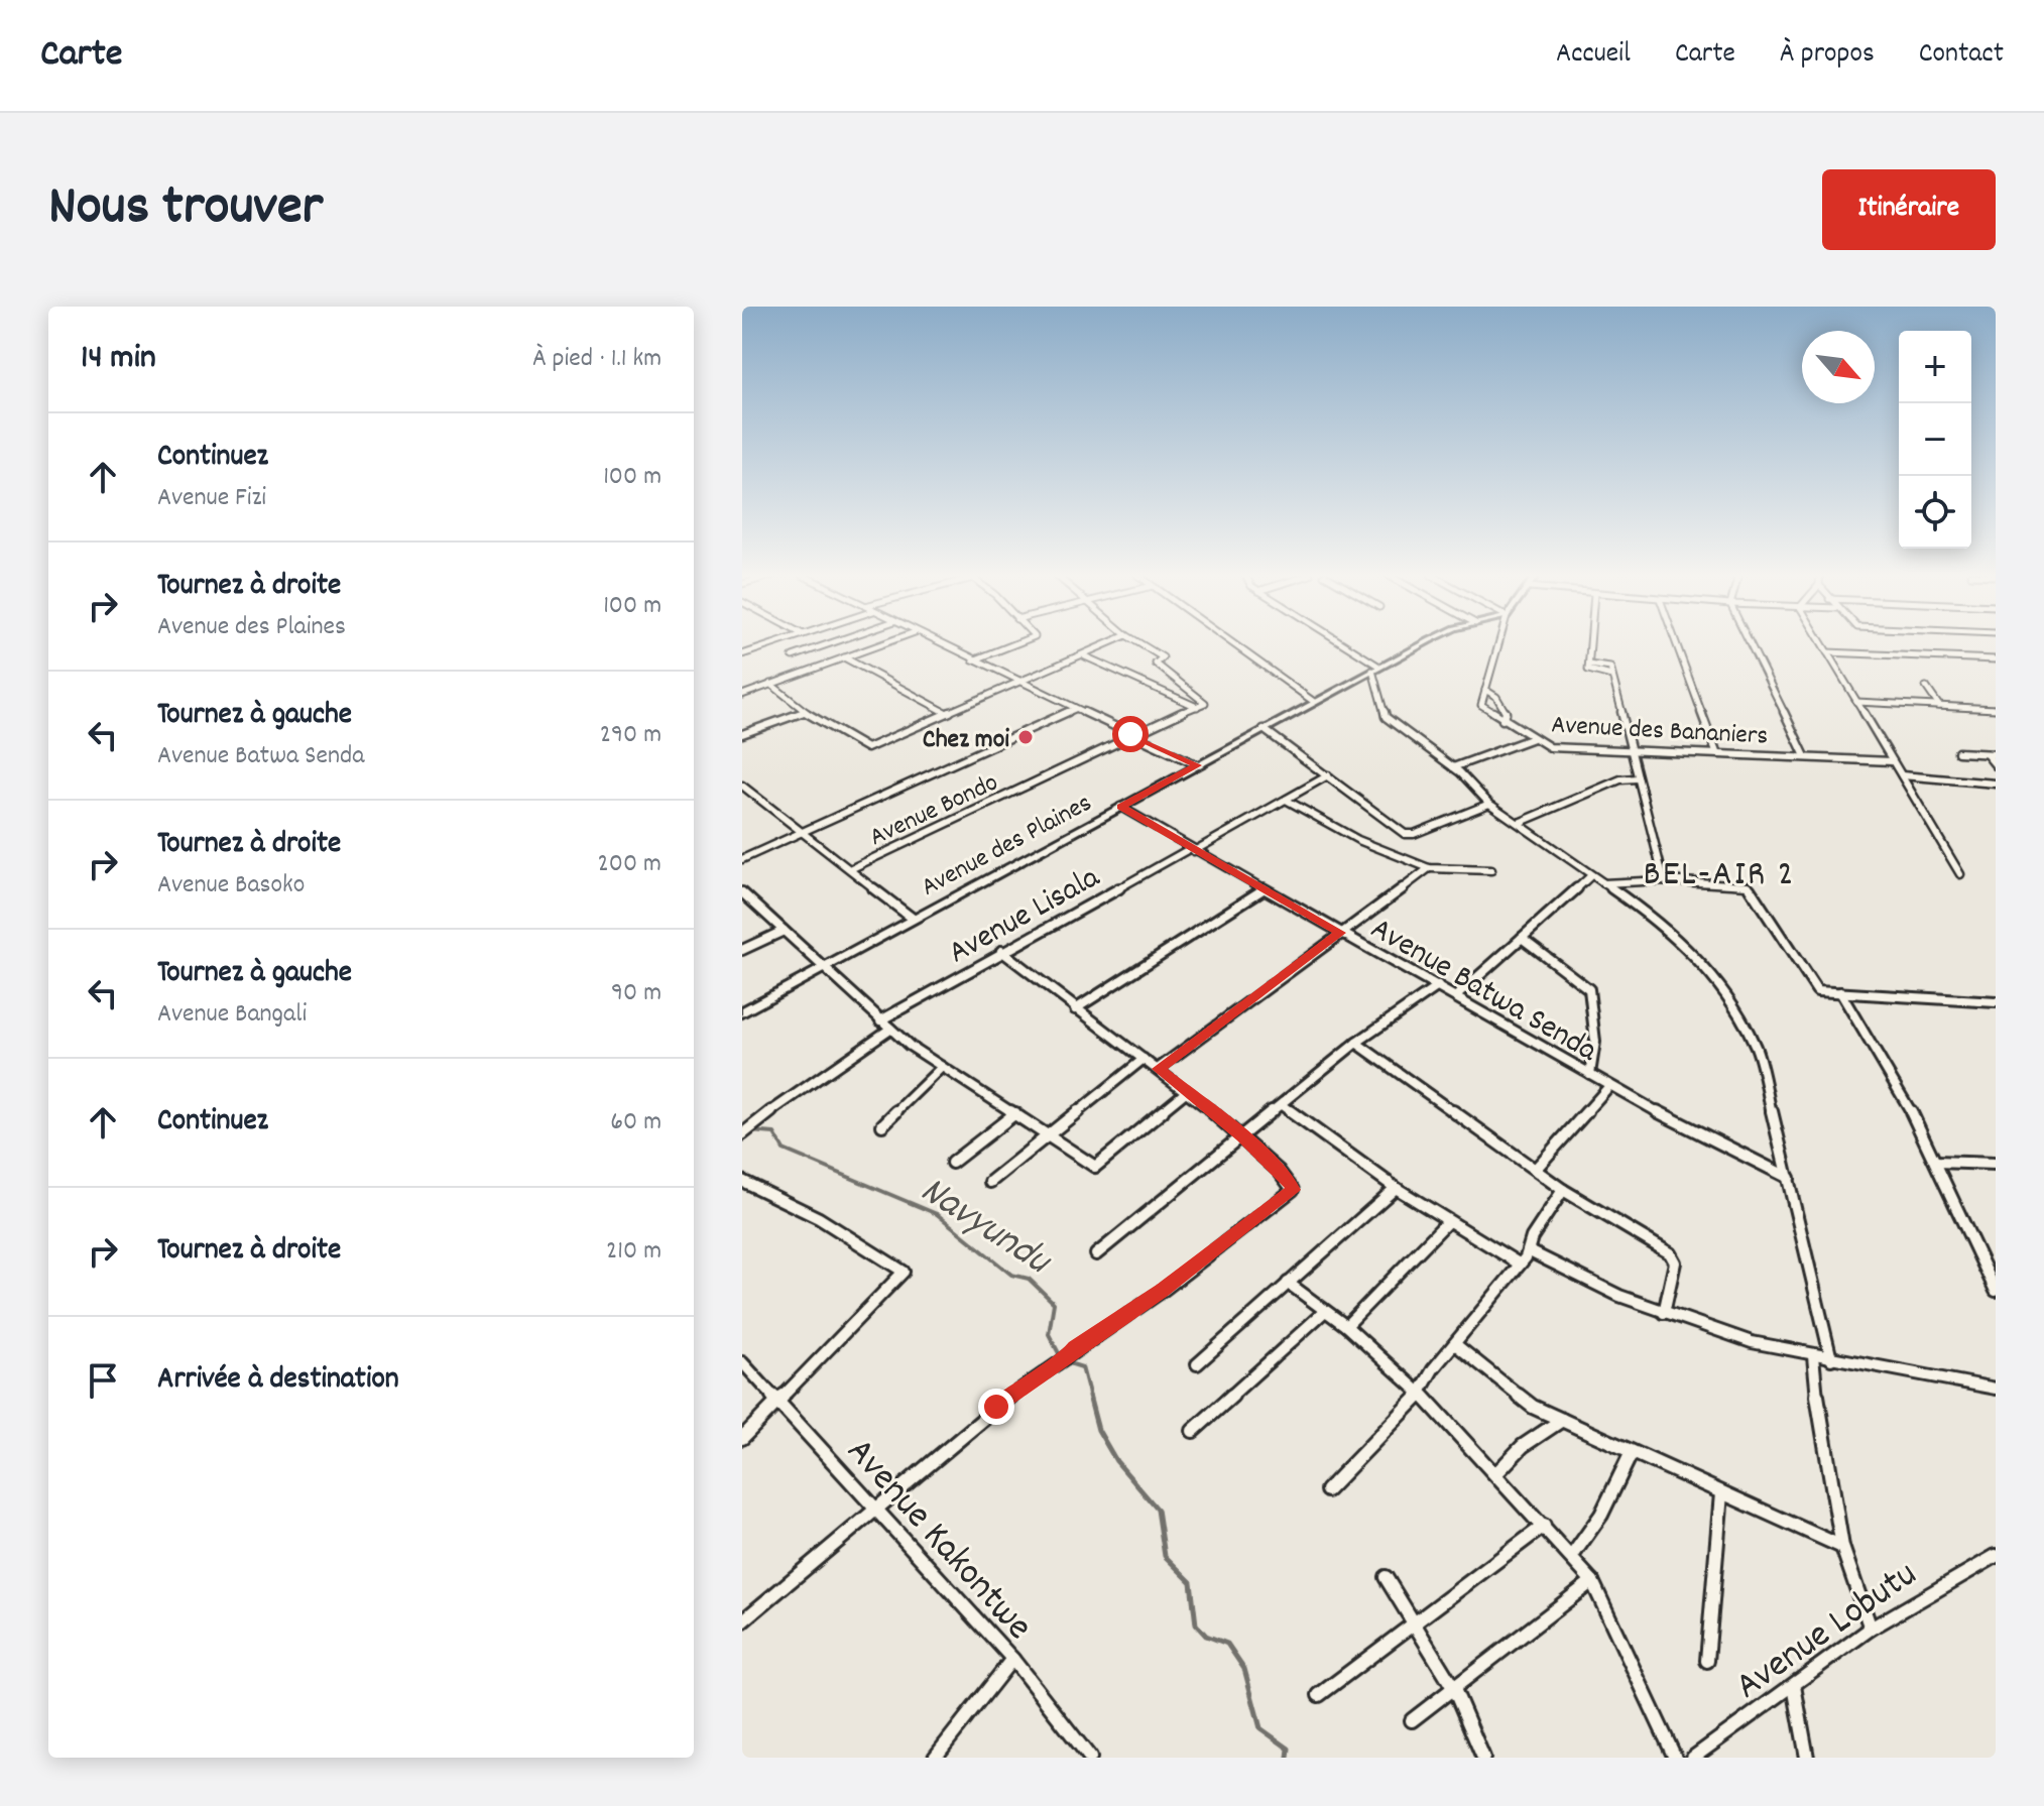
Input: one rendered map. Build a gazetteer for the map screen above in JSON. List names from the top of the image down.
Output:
{
  "streets": {
    "street": [
      "Avenue des Bananiers",
      "Avenue Bondo",
      "Avenue des Plaines",
      "Avenue Lisala",
      "Avenue Batwa Senda",
      "Avenue Kakontwe",
      "Avenue Lobutu"
    ]
  },
  "crossings": [
    ["Avenue des Plaines", "Avenue Batwa Senda"],
    ["Avenue Lisala", "Avenue Batwa Senda"]
  ],
  "districts": ["BEL-AIR 2"],
  "water": ["Navyundu"],
  "places": ["Chez moi"],
  "north": "bottom right",
  "page": {
    "header": "Carte",
    "nav": [
      "Accueil",
      "Carte",
      "À propos",
      "Contact"
    ],
    "title": "Nous trouver",
    "buttons": "Itinéraire",
    "heading": ["14 min", "À pied · 1.1 km"],
    "map_buttons": ["+", "−"],
    "list": [
      ["Continuez", "Avenue Fizi", "100 m"],
      ["Tournez à droite", "Avenue des Plaines", "100 m"],
      ["Tournez à gauche", "Avenue Batwa Senda", "290 m"],
      ["Tournez à droite", "Avenue Basoko", "200 m"],
      ["Tournez à gauche", "Avenue Bangali", "90 m"],
      ["Continuez", "60 m"],
      ["Tournez à droite", "210 m"],
      "Arrivée à destination"
    ]
  }
}
